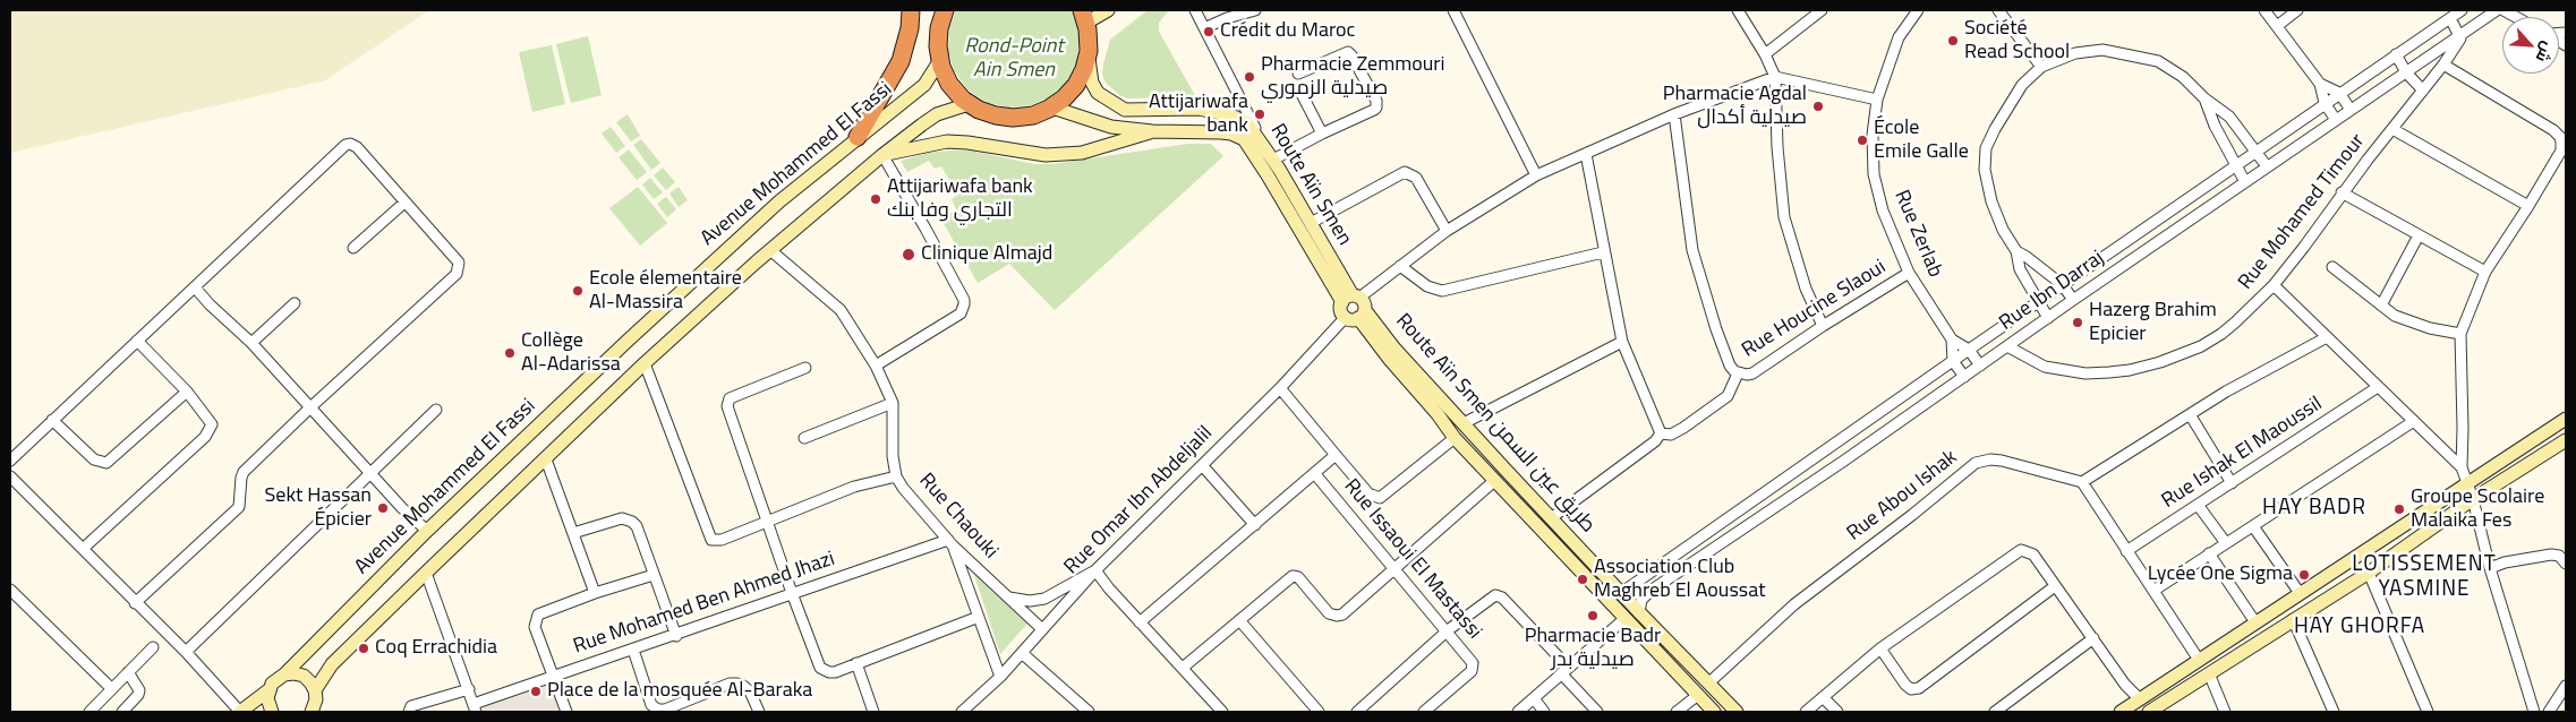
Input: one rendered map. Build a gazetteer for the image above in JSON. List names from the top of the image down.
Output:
{
  "streets": {
    "main road": ["Avenue Mohammed El Fassi", "Route Aïn Smen", "Route Aïn Smen طريق عين السمن"],
    "street": [
      "Rue Mohamed Timour",
      "Rue ZerIab",
      "Rue Ibn Darraj",
      "Rue Houcine Slaoui",
      "Rue Ishak El Maoussil",
      "Rue Abou Ishak",
      "Rue Omar Ibn Abdeljalil",
      "Rue Chaouki",
      "Rue Issaoui El Mastassi",
      "Rue Mohamed Ben Ahmed Jhazi"
    ]
  },
  "crossings": [
    ["Route Aïn Smen", "Route Aïn Smen طريق عين السمن"],
    ["Route Aïn Smen", "Rue Omar Ibn Abdeljalil"],
    ["Rue Mohamed Timour", "Rue Ibn Darraj"],
    ["Rue ZerIab", "Rue Ibn Darraj"],
    ["Rue ZerIab", "Rue Houcine Slaoui"],
    ["Rue Ibn Darraj", "Route Aïn Smen طريق عين السمن"],
    ["Rue Houcine Slaoui", "Rue Omar Ibn Abdeljalil"],
    ["Route Aïn Smen طريق عين السمن", "Rue Abou Ishak"],
    ["Route Aïn Smen طريق عين السمن", "Rue Omar Ibn Abdeljalil"],
    ["Rue Omar Ibn Abdeljalil", "Rue Chaouki"],
    ["Rue Chaouki", "Rue Mohamed Ben Ahmed Jhazi"]
  ],
  "districts": ["HAY BADR", "LOTISSEMENT YASMINE", "HAY GHORFA"],
  "parks": ["Rond-Point Ain Smen"],
  "places": [
    "Crédit du Maroc",
    "Société Read School",
    "Pharmacie Zemmouri صيدلية الزموري",
    "Pharmacie Agdal صيدلية أكدال",
    "Attijariwafa bank",
    "École Emile Galle",
    "Attijariwafa bank التجاري وفا بنك",
    "Clinique Almajd",
    "Ecole élementaire Al-Massira",
    "Hazerg Brahim Epicier",
    "Collège Al-Adarissa",
    "Sekt Hassan Épicier",
    "Groupe Scolaire Malaika Fes",
    "Lycée One Sigma",
    "Association Club Maghreb El Aoussat",
    "Pharmacie Badr صيدلية بدر",
    "Coq Errachidia",
    "Place de la mosquée Al-Baraka"
  ],
  "north": "bottom right"
}
